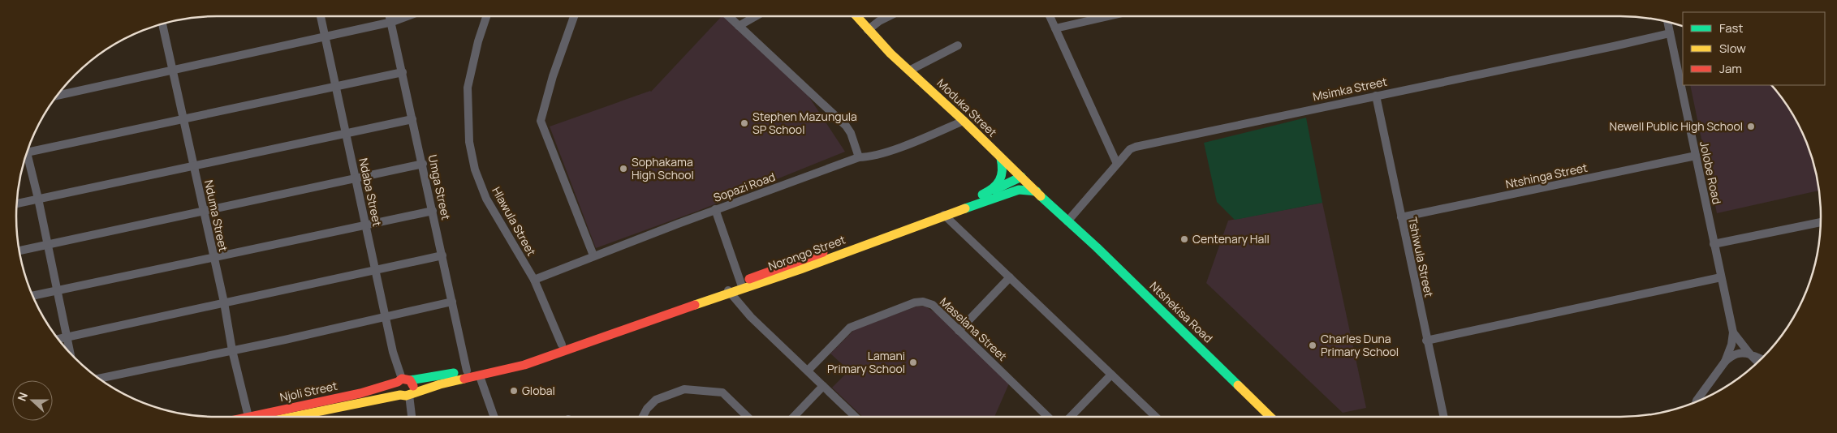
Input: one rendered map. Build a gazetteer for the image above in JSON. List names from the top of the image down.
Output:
{
  "streets": {
    "street": [
      "Msimka Street",
      "Moduka Street",
      "Jolobe Road",
      "Ntshinga Street",
      "Umga Street",
      "Sopazi Road",
      "Ndaba Street",
      "Nduma Street",
      "Hlawula Street",
      "Norongo Street",
      "Tshiwula Street",
      "Ntshekisa Road",
      "Maselana Street",
      "Njoli Street"
    ]
  },
  "crossings": [
    ["Msimka Street", "Moduka Street"],
    ["Msimka Street", "Jolobe Road"],
    ["Msimka Street", "Tshiwula Street"],
    ["Msimka Street", "Ntshekisa Road"],
    ["Moduka Street", "Sopazi Road"],
    ["Moduka Street", "Norongo Street"],
    ["Moduka Street", "Ntshekisa Road"],
    ["Jolobe Road", "Ntshinga Street"],
    ["Ntshinga Street", "Tshiwula Street"],
    ["Sopazi Road", "Hlawula Street"],
    ["Ndaba Street", "Njoli Street"],
    ["Nduma Street", "Njoli Street"],
    ["Norongo Street", "Njoli Street"]
  ],
  "places": [
    "Stephen Mazungula SP School",
    "Newell Public High School",
    "Sophakama High School",
    "Centenary Hall",
    "Charles Duna Primary School",
    "Lamani Primary School",
    "Global"
  ],
  "legend": ["Fast", "Slow", "Jam"],
  "north": "left"
}
